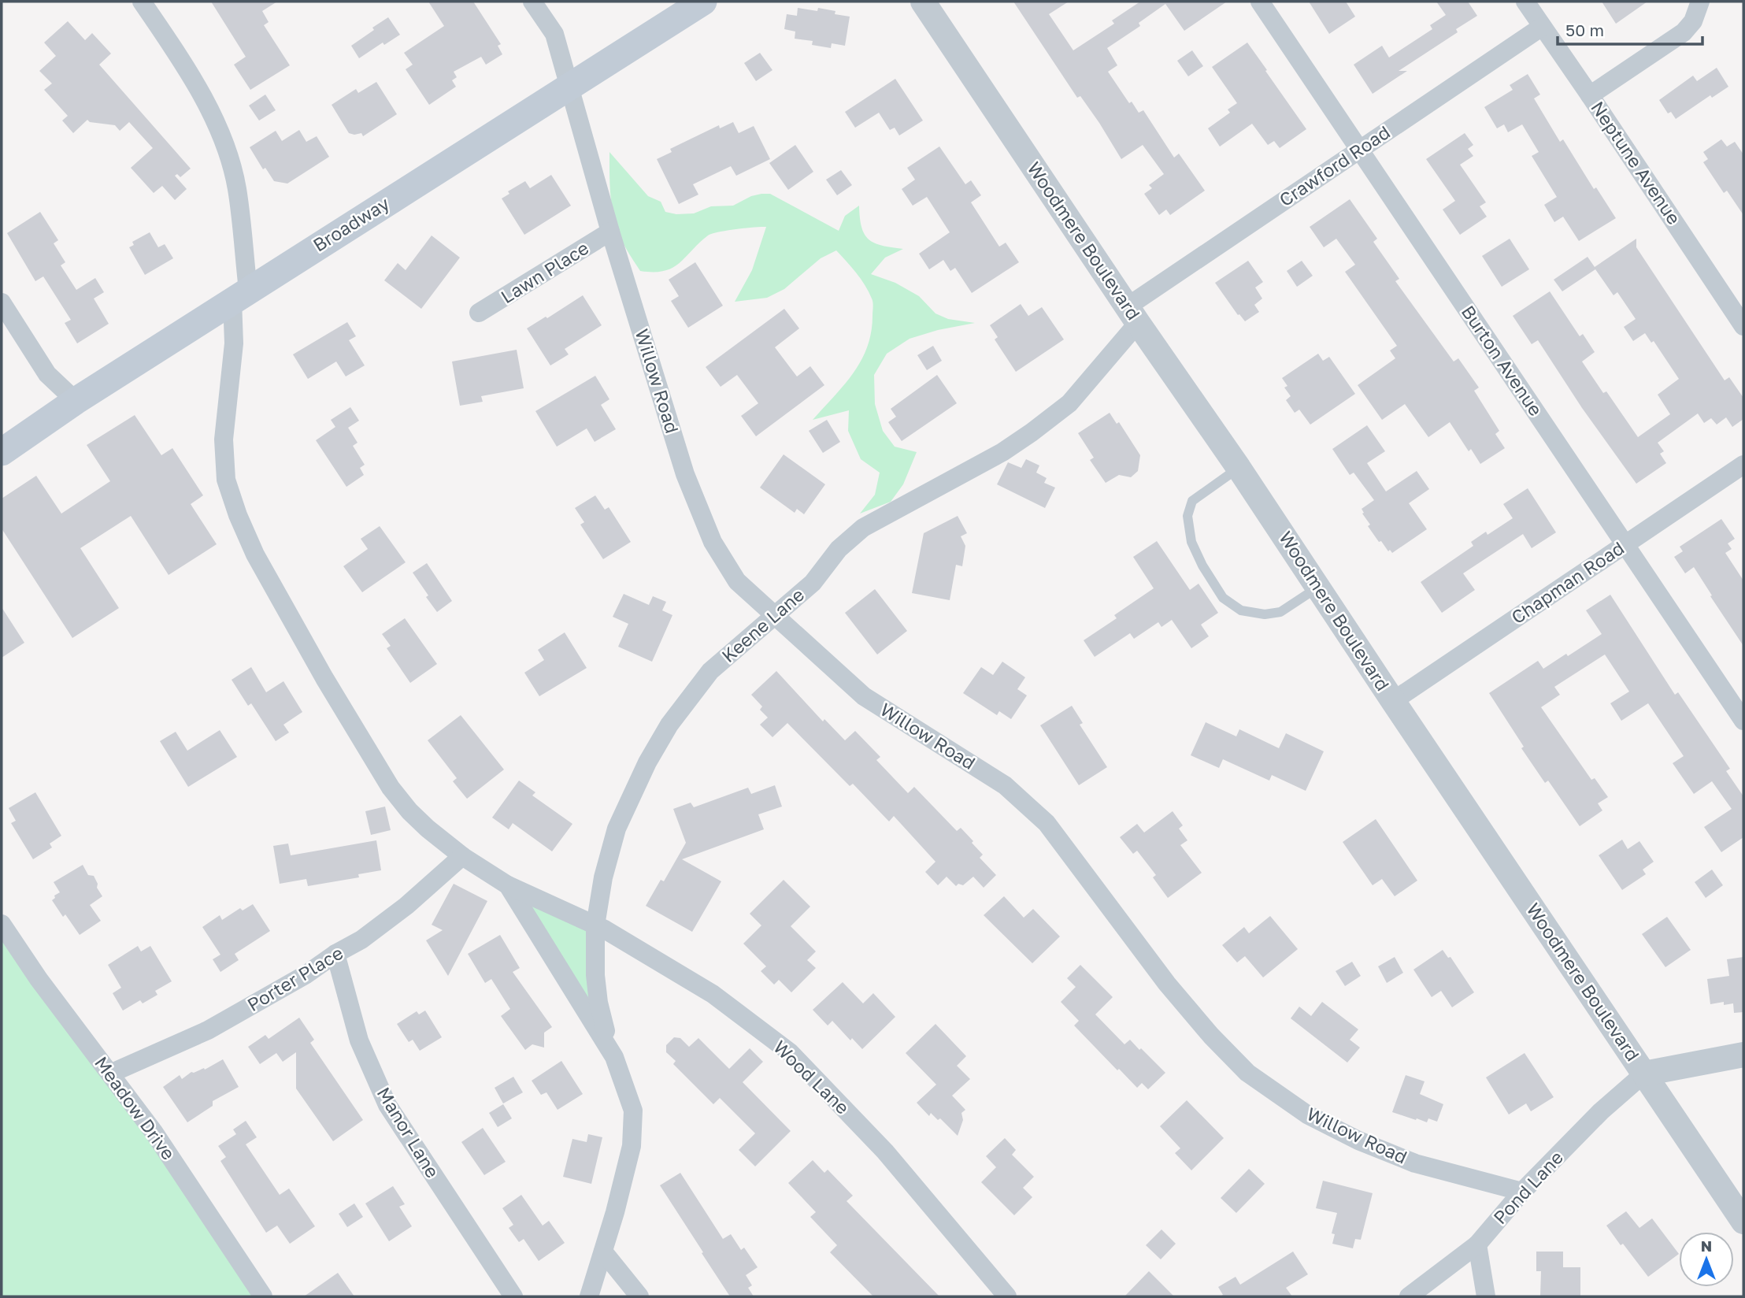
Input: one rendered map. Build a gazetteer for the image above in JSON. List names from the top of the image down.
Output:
{
  "streets": {
    "main road": ["Broadway"],
    "street": [
      "Neptune Avenue",
      "Crawford Road",
      "Woodmere Boulevard",
      "Lawn Place",
      "Burton Avenue",
      "Willow Road",
      "Chapman Road",
      "Keene Lane",
      "Porter Place",
      "Wood Lane",
      "Meadow Drive",
      "Manor Lane",
      "Pond Lane"
    ]
  },
  "crossings": [
    ["Neptune Avenue", "Crawford Road"],
    ["Crawford Road", "Woodmere Boulevard"],
    ["Crawford Road", "Burton Avenue"],
    ["Crawford Road", "Keene Lane"],
    ["Broadway", "Willow Road"],
    ["Broadway", "Wood Lane"],
    ["Woodmere Boulevard", "Chapman Road"],
    ["Woodmere Boulevard", "Keene Lane"],
    ["Woodmere Boulevard", "Pond Lane"],
    ["Lawn Place", "Willow Road"],
    ["Burton Avenue", "Chapman Road"],
    ["Willow Road", "Keene Lane"],
    ["Willow Road", "Pond Lane"],
    ["Keene Lane", "Wood Lane"],
    ["Porter Place", "Wood Lane"],
    ["Porter Place", "Meadow Drive"],
    ["Porter Place", "Manor Lane"]
  ],
  "scale_bar": "50 m",
  "north": "top"
}
